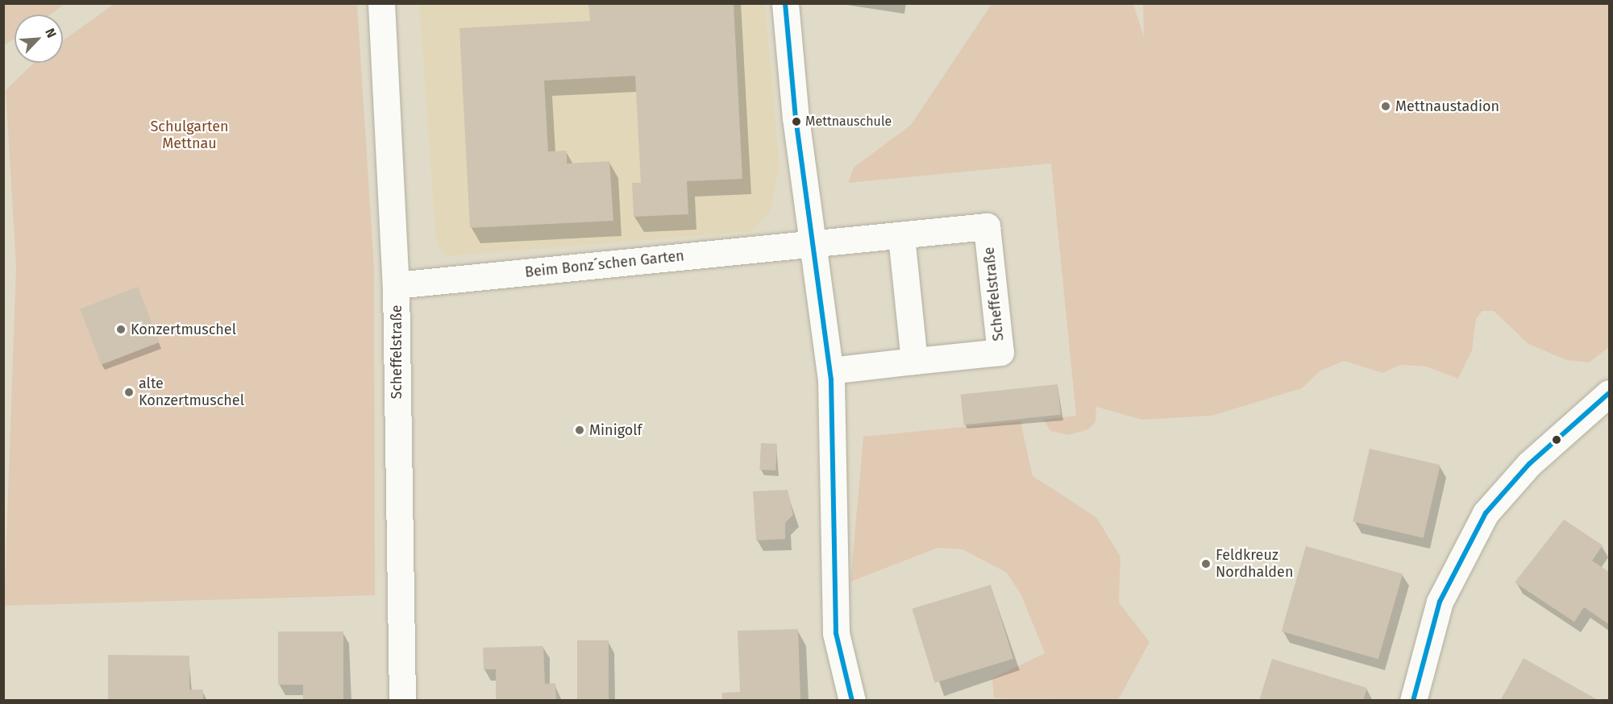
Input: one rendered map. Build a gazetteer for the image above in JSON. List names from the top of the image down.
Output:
{
  "streets": {
    "street": ["Beim Bonz´schen Garten", "Scheffelstraße"]
  },
  "crossings": [
    ["Beim Bonz´schen Garten", "Scheffelstraße"]
  ],
  "parks": ["Schulgarten Mettnau"],
  "places": [
    "Mettnaustadion",
    "Mettnauschule",
    "Konzertmuschel",
    "alte Konzertmuschel",
    "Minigolf",
    "Feldkreuz Nordhalden"
  ],
  "north": "top right"
}
